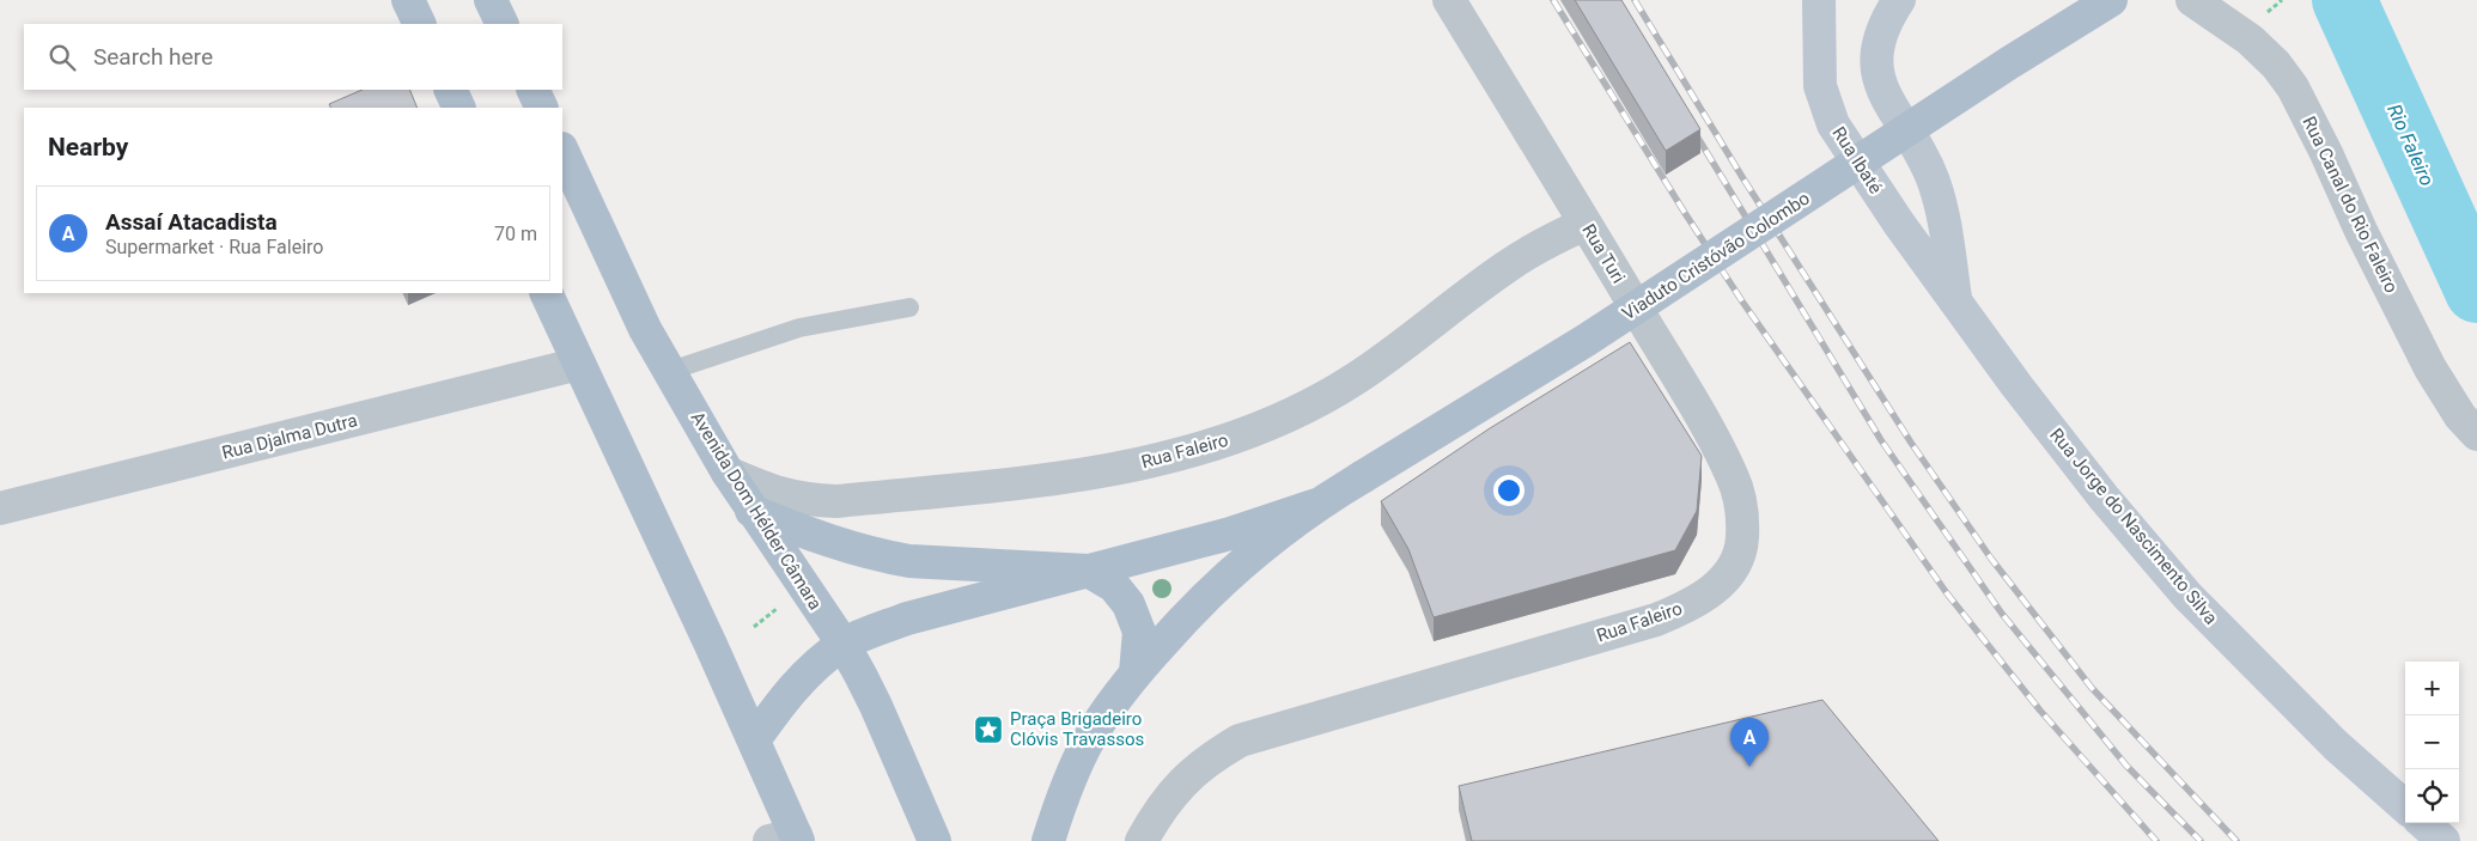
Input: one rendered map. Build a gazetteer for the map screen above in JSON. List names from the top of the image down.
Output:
{
  "streets": {
    "main road": ["Viaduto Cristóvão Colombo", "Avenida Dom Hélder Câmara"],
    "street": [
      "Rua Ibaté",
      "Rua Canal do Rio Faleiro",
      "Rua Turi",
      "Rua Djalma Dutra",
      "Rua Faleiro",
      "Rua Jorge do Nascimento Silva"
    ]
  },
  "crossings": [
    ["Rua Ibaté", "Rua Jorge do Nascimento Silva"],
    ["Rua Turi", "Rua Faleiro"],
    ["Rua Faleiro", "Avenida Dom Hélder Câmara"]
  ],
  "water": ["Rio Faleiro"],
  "places": {
    "place": ["Praça Brigadeiro Clóvis Travassos"]
  },
  "page": {
    "search": "Search here",
    "heading": "Nearby",
    "list": [
      {
        "mark": "A",
        "name": "Assaí Atacadista",
        "note": "Supermarket · Rua Faleiro",
        "value": "70 m"
      }
    ],
    "map_buttons": ["+", "−"],
    "pins": "A"
  }
}
